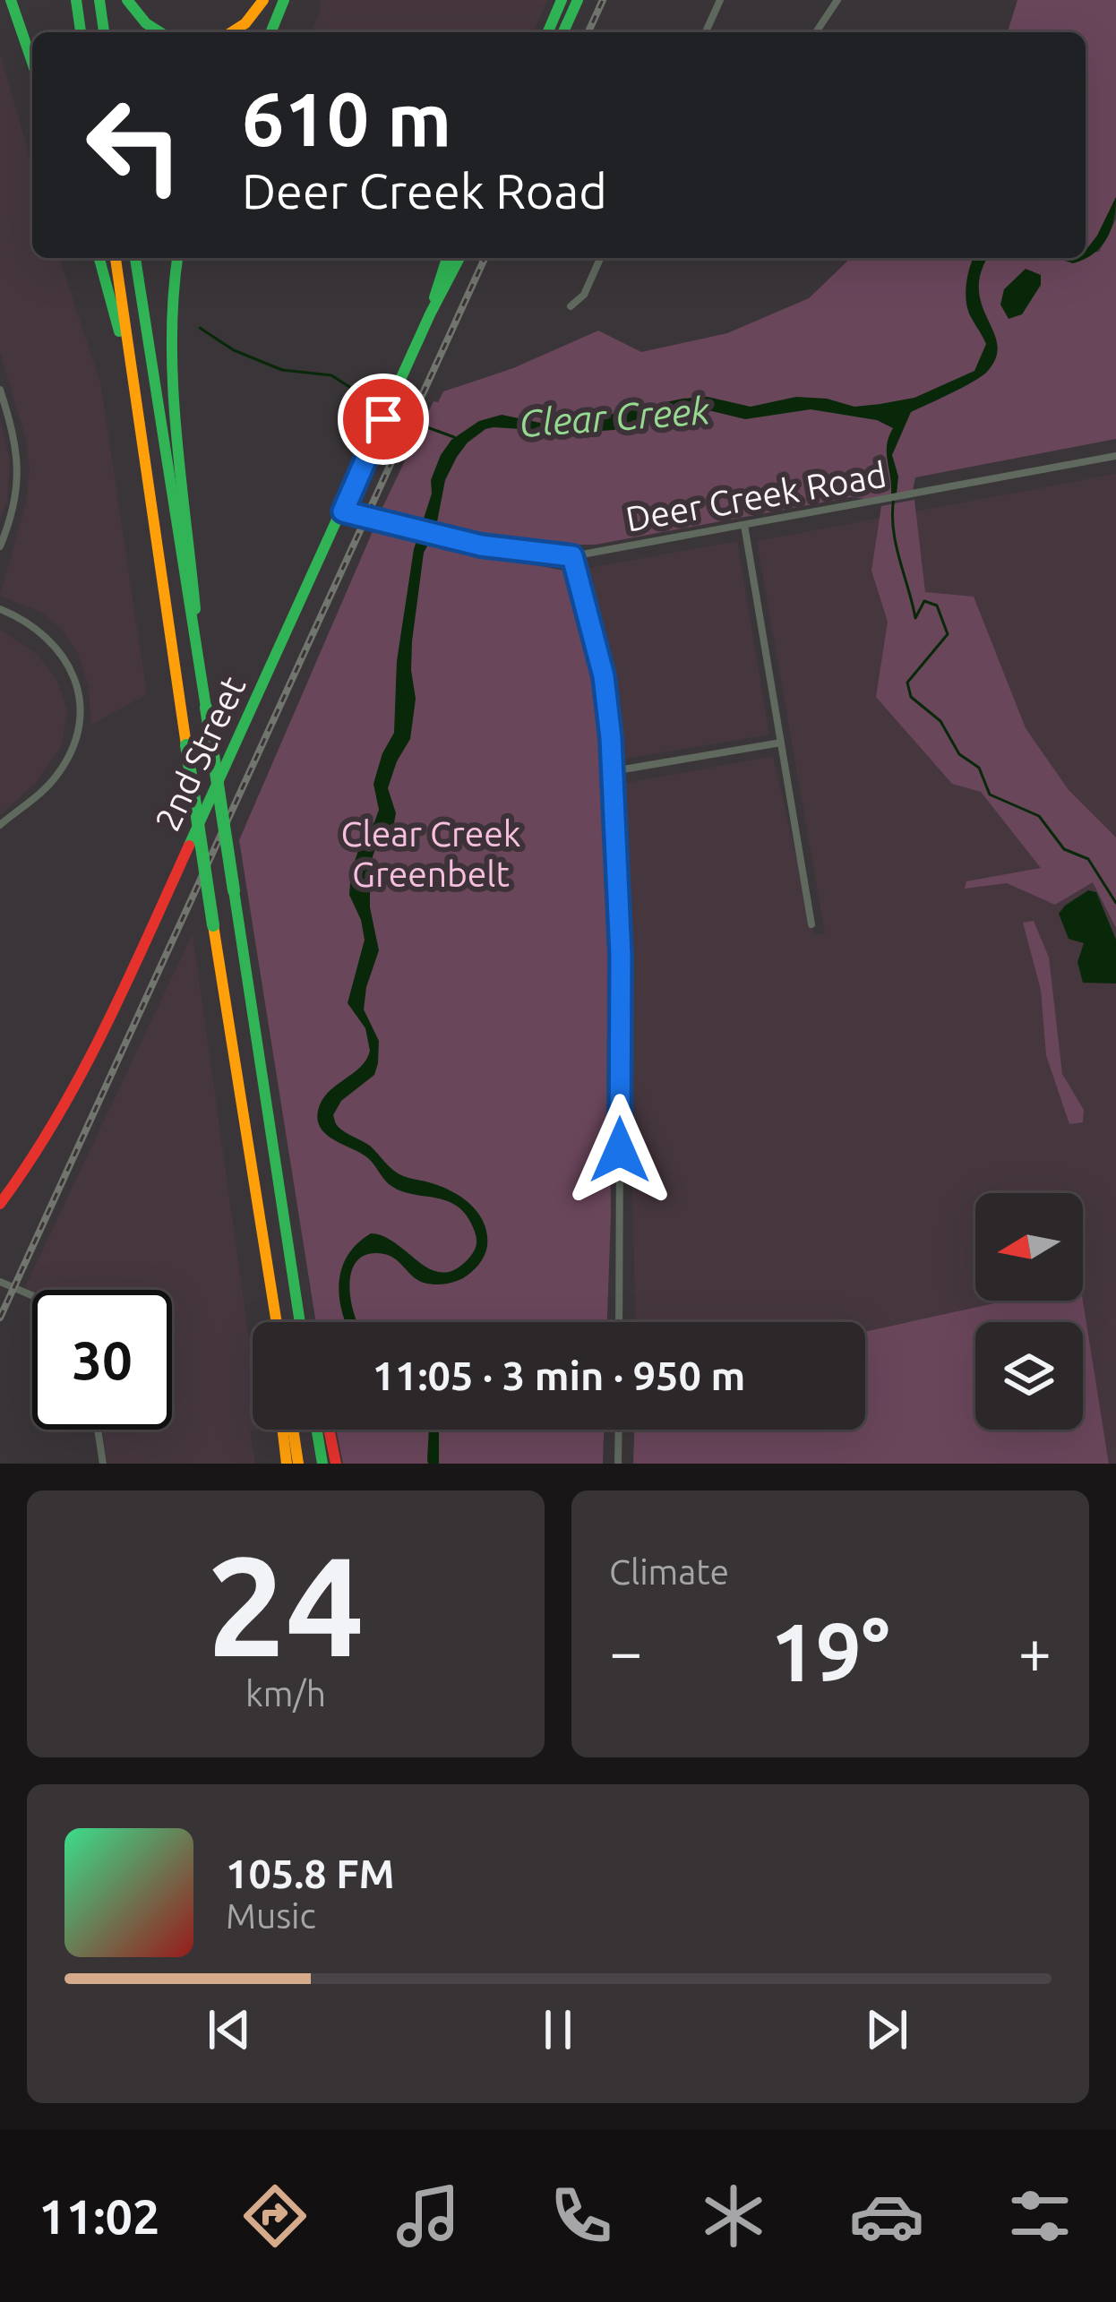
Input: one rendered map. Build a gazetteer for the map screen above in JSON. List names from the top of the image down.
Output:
{
  "streets": {
    "main road": ["2nd Street"],
    "street": ["Deer Creek Road"]
  },
  "crossings": [
    ["Deer Creek Road", "2nd Street"]
  ],
  "water": ["Clear Creek"],
  "parks": ["Clear Creek Greenbelt"],
  "north": "left",
  "page": {
    "turn": ["610 m", "Deer Creek Road"],
    "limit": "30",
    "trip": "11:05 · 3 min · 950 m",
    "tile": [
      ["24", "km/h"],
      "Climate"
    ],
    "heat": ["−", "19°", "+"],
    "song": ["105.8 FM", "Music"],
    "tabs": "11:02"
  }
}
